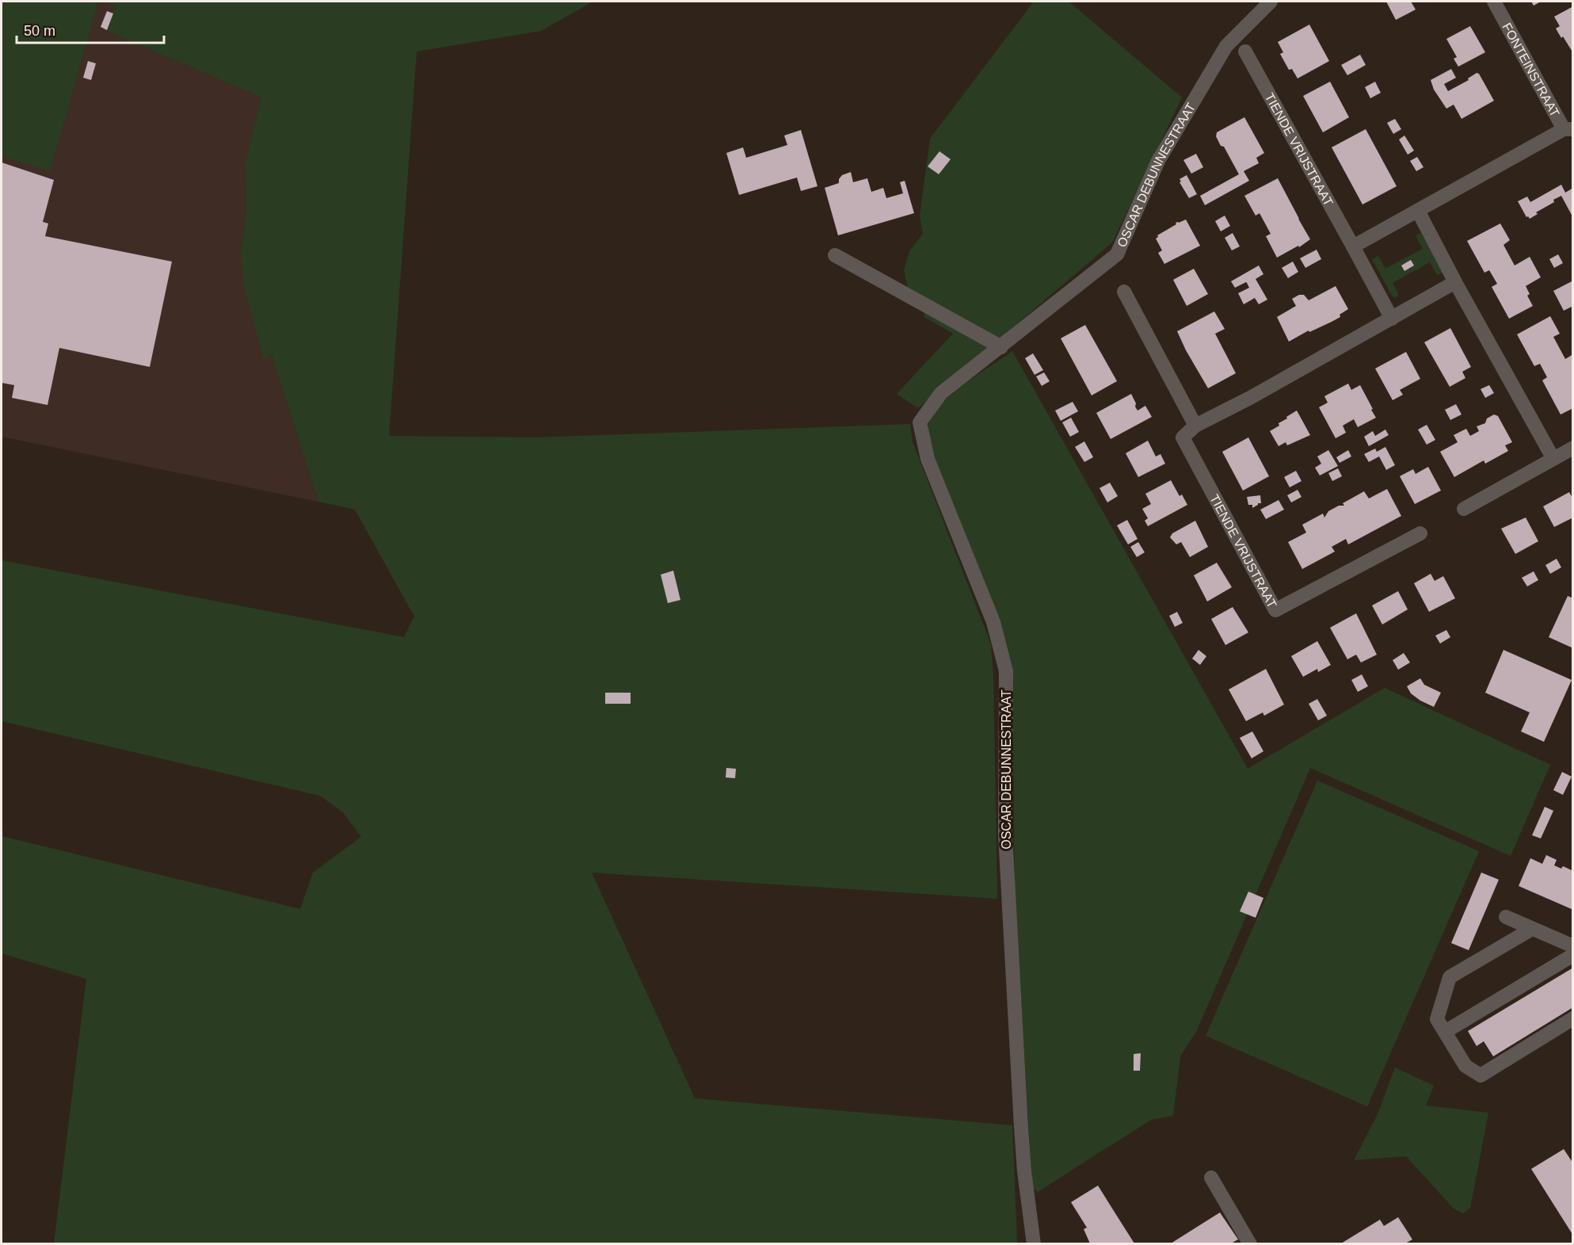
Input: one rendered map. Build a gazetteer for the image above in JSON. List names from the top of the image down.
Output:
{
  "streets": {
    "street": ["FONTEINSTRAAT", "TIENDE VRIJSTRAAT", "OSCAR DEBUNNESTRAAT"]
  },
  "scale_bar": "50 m"
}
